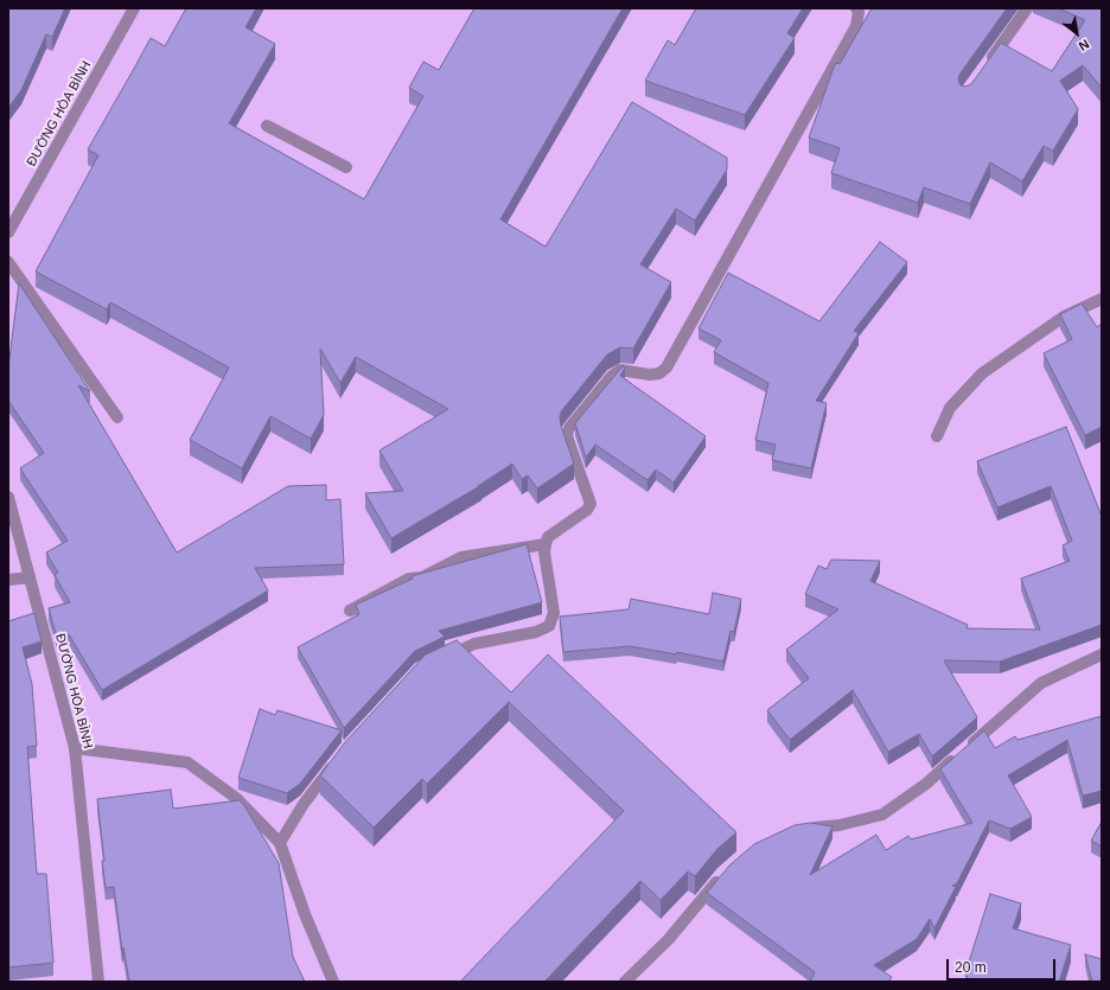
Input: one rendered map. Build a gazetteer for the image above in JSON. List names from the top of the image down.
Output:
{
  "streets": {
    "street": ["ĐƯỜNG HÒA BÌNH"]
  },
  "scale_bar": "20 m",
  "north": "bottom right"
}
